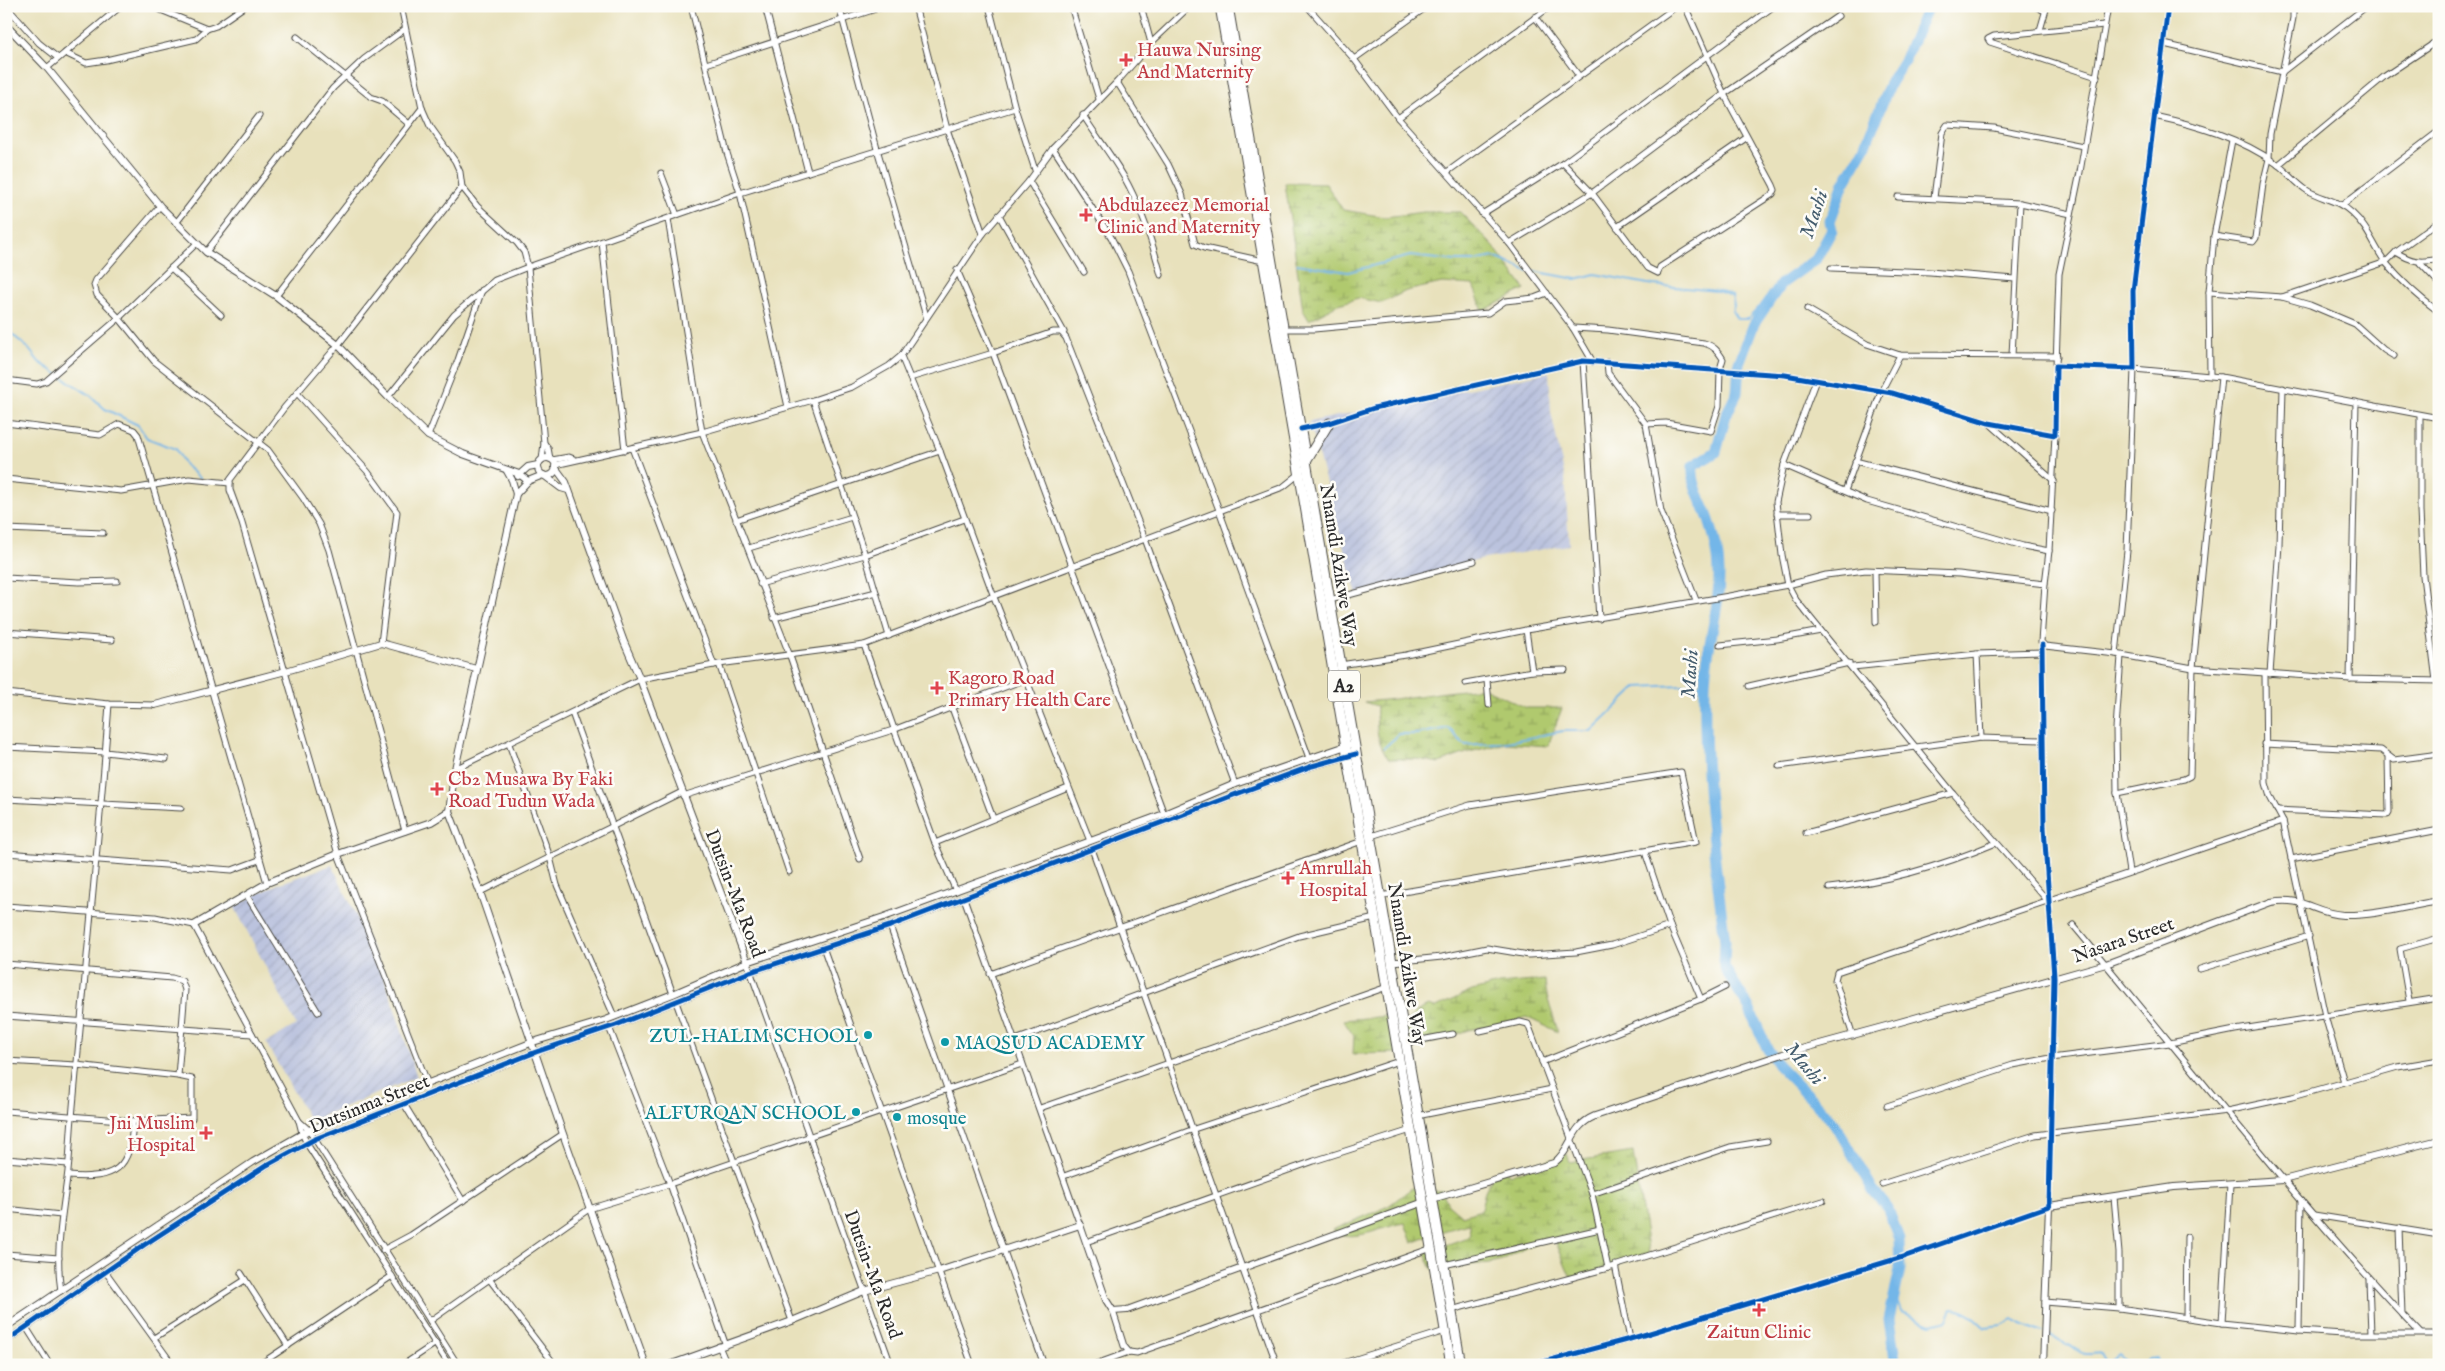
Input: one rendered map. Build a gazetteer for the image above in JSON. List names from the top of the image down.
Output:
{
  "streets": {
    "highway": ["Nnamdi Azikwe Way", "A2"],
    "street": ["Dutsin-Ma Road", "Nasara Street", "Dutsinma Street"]
  },
  "crossings": [
    ["Nnamdi Azikwe Way", "Nasara Street"],
    ["Nnamdi Azikwe Way", "Dutsinma Street"],
    ["Dutsin-Ma Road", "Dutsinma Street"]
  ],
  "water": ["Mashi"],
  "places": {
    "health": [
      "Hauwa Nursing And Maternity",
      "Abdulazeez Memorial Clinic and Maternity",
      "Kagoro Road Primary Health Care",
      "Cb2 Musawa By Faki Road Tudun Wada",
      "Amrullah Hospital",
      "Jni Muslim Hospital",
      "Zaitun Clinic"
    ],
    "other": [
      "ZUL-HALIM SCHOOL",
      "MAQSUD ACADEMY",
      "ALFURQAN SCHOOL",
      "mosque"
    ]
  }
}
